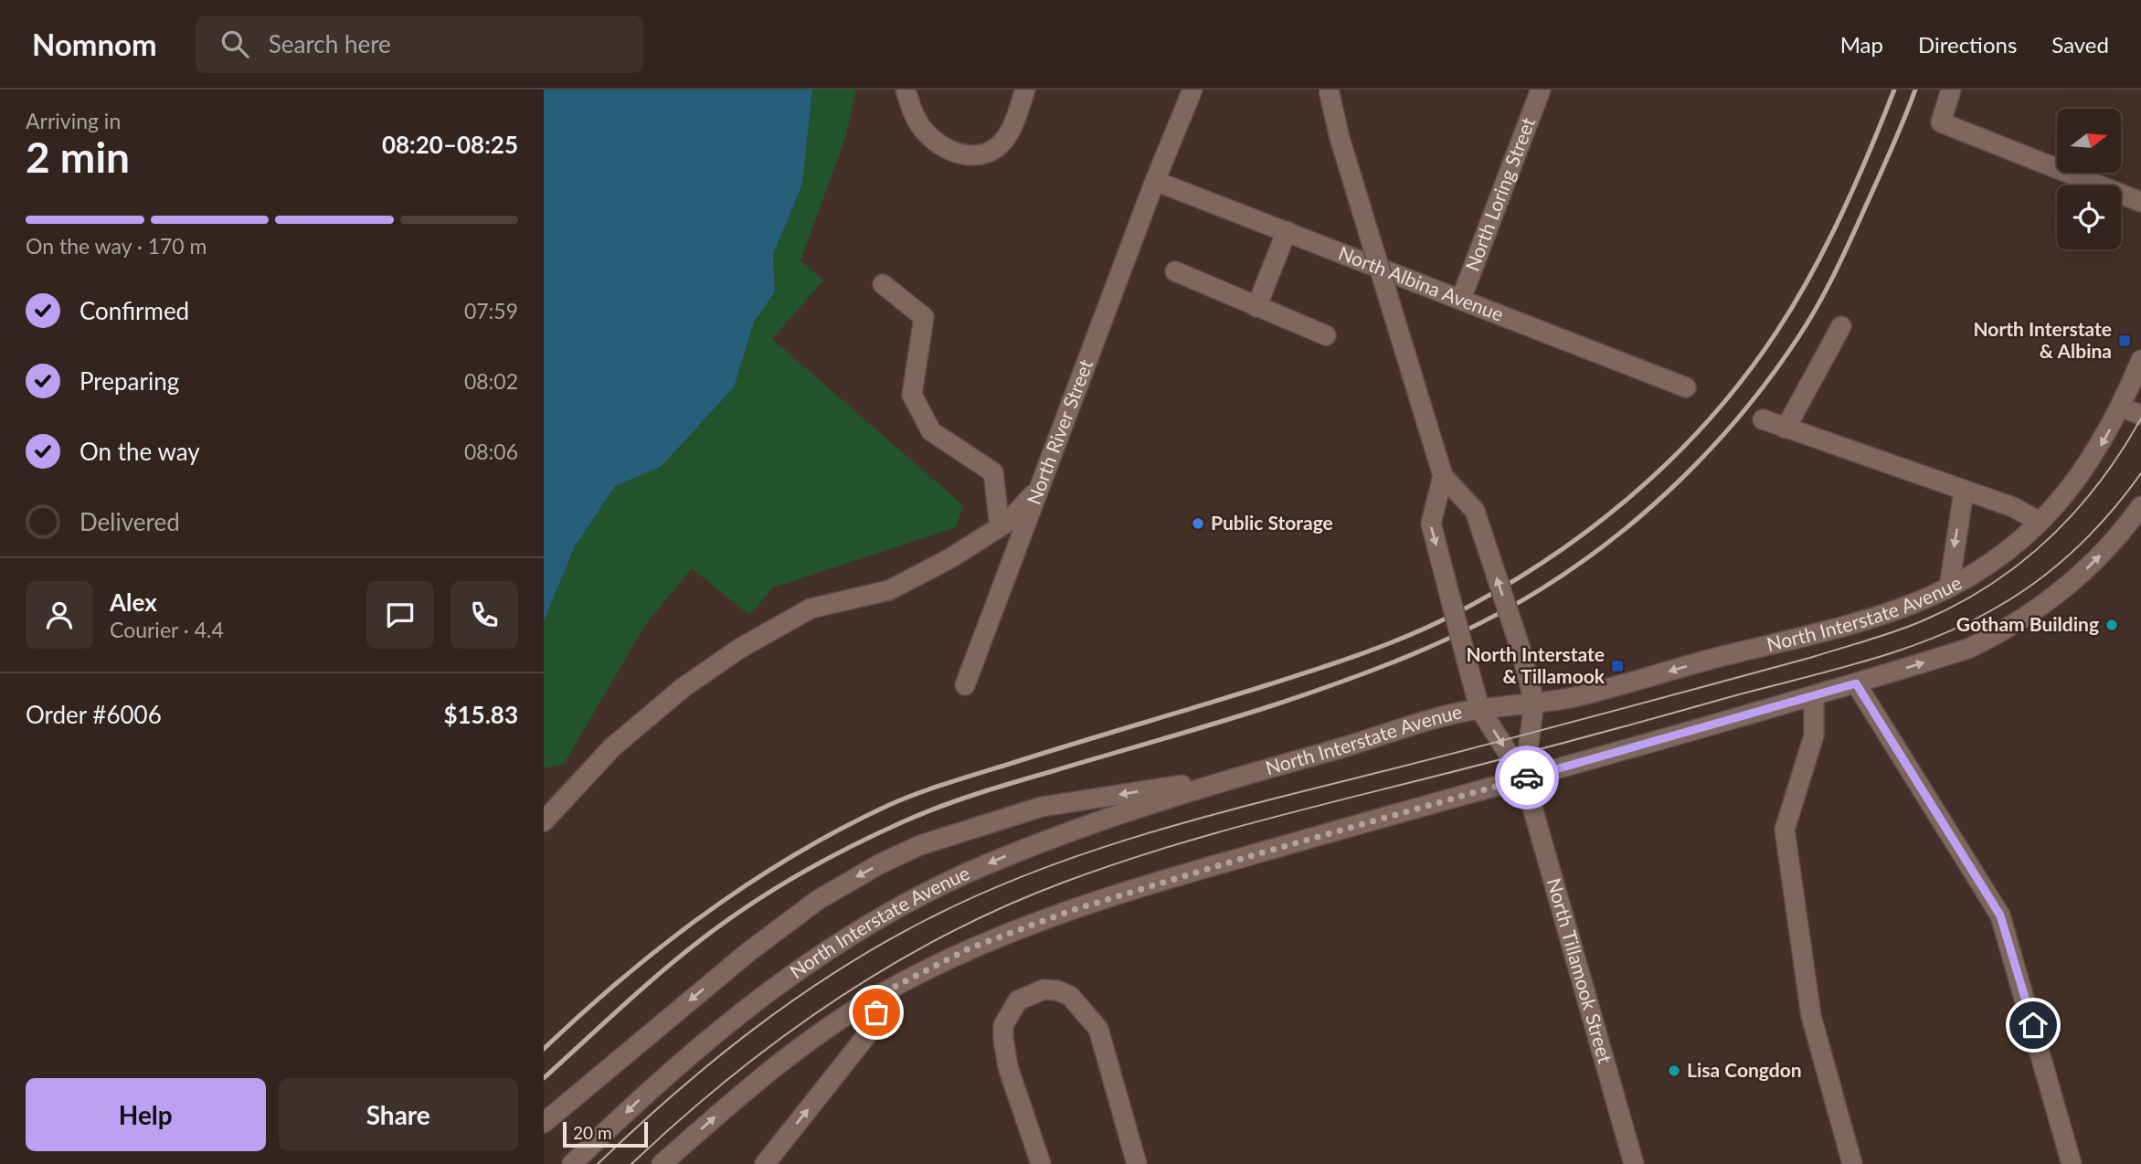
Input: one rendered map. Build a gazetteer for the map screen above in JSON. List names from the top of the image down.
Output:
{
  "streets": {
    "street": [
      "North Loring Street",
      "North Albina Avenue",
      "North River Street",
      "North Interstate Avenue",
      "North Tillamook Street"
    ]
  },
  "crossings": [
    ["North Loring Street", "North Albina Avenue"],
    ["North Albina Avenue", "North River Street"],
    ["North Interstate Avenue", "North Tillamook Street"]
  ],
  "places": {
    "transit": ["North Interstate & Albina", "North Interstate & Tillamook"],
    "other": ["Public Storage", "Gotham Building", "Lisa Congdon"]
  },
  "scale_bar": "20 m",
  "north": "right",
  "page": {
    "header": "Nomnom",
    "search": "Search here",
    "nav": ["Map", "Directions", "Saved"],
    "heading": ["2 min", "Arriving in", "08:20–08:25"],
    "panel": [
      "Alex",
      "Courier · 4.4",
      "Order #6006",
      "$15.83"
    ],
    "bar": "On the way · 170 m",
    "list": [
      ["Confirmed", "07:59"],
      ["Preparing", "08:02"],
      ["On the way", "08:06"],
      "Delivered"
    ],
    "buttons": ["Help", "Share"],
    "scale": "20 m"
  }
}
